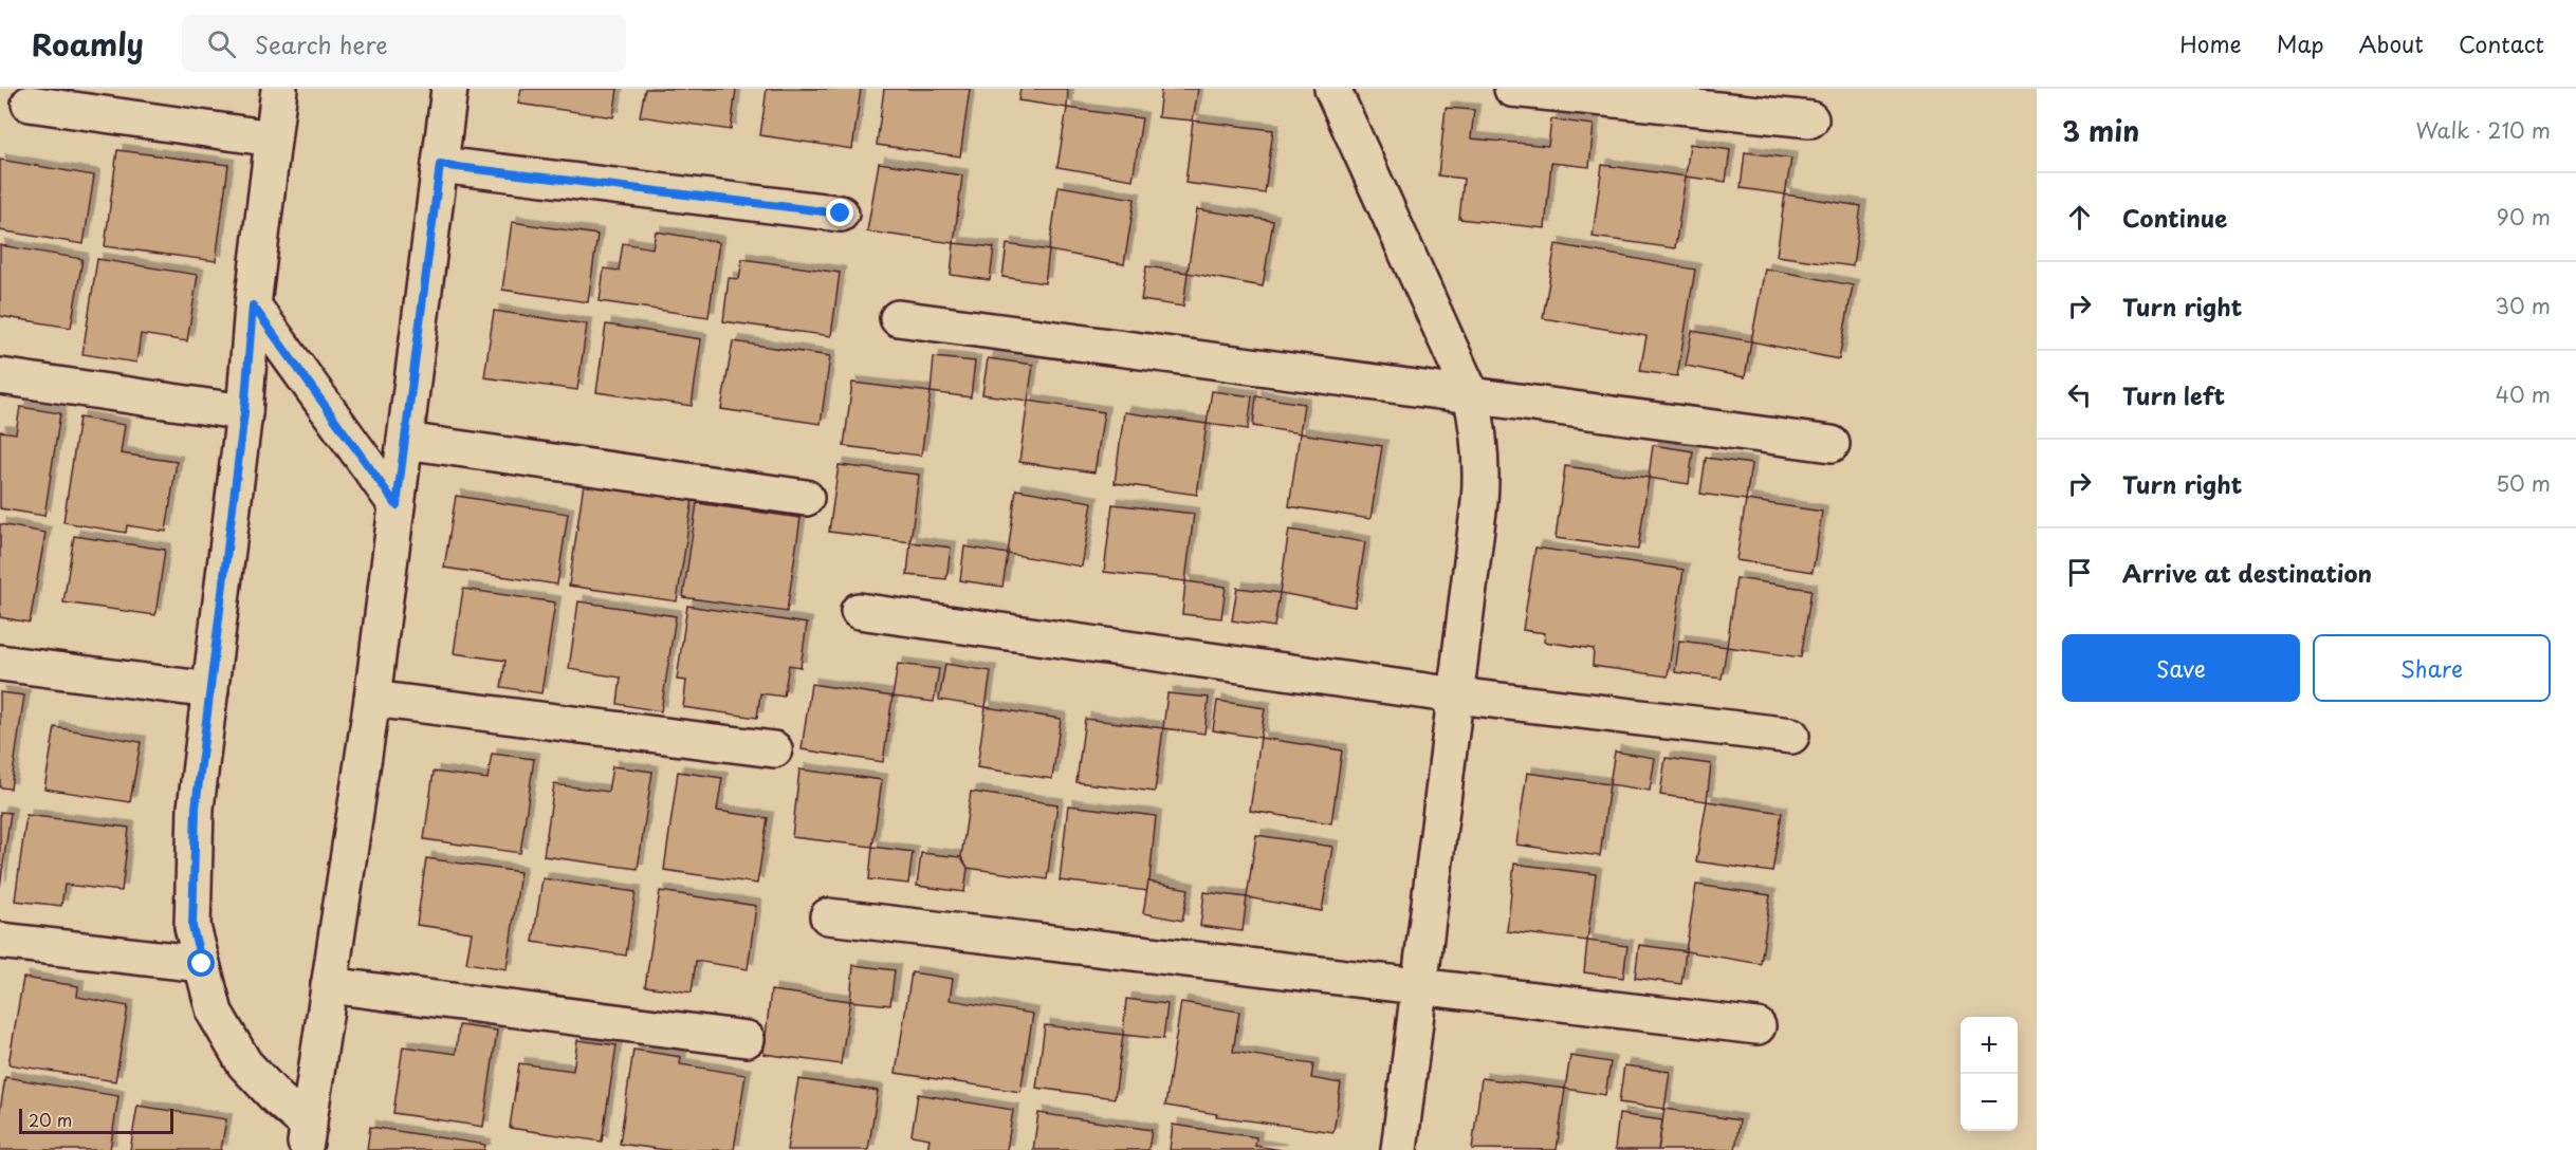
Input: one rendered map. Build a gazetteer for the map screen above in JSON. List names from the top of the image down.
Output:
{
  "scale_bar": "20 m",
  "page": {
    "header": "Roamly",
    "search": "Search here",
    "nav": [
      "Home",
      "Map",
      "About",
      "Contact"
    ],
    "heading": ["3 min", "Walk · 210 m"],
    "list": [
      ["Continue", "90 m"],
      ["Turn right", "30 m"],
      ["Turn left", "40 m"],
      ["Turn right", "50 m"],
      "Arrive at destination"
    ],
    "buttons": ["Save", "Share"],
    "map_buttons": ["+", "−"],
    "scale": "20 m"
  }
}
